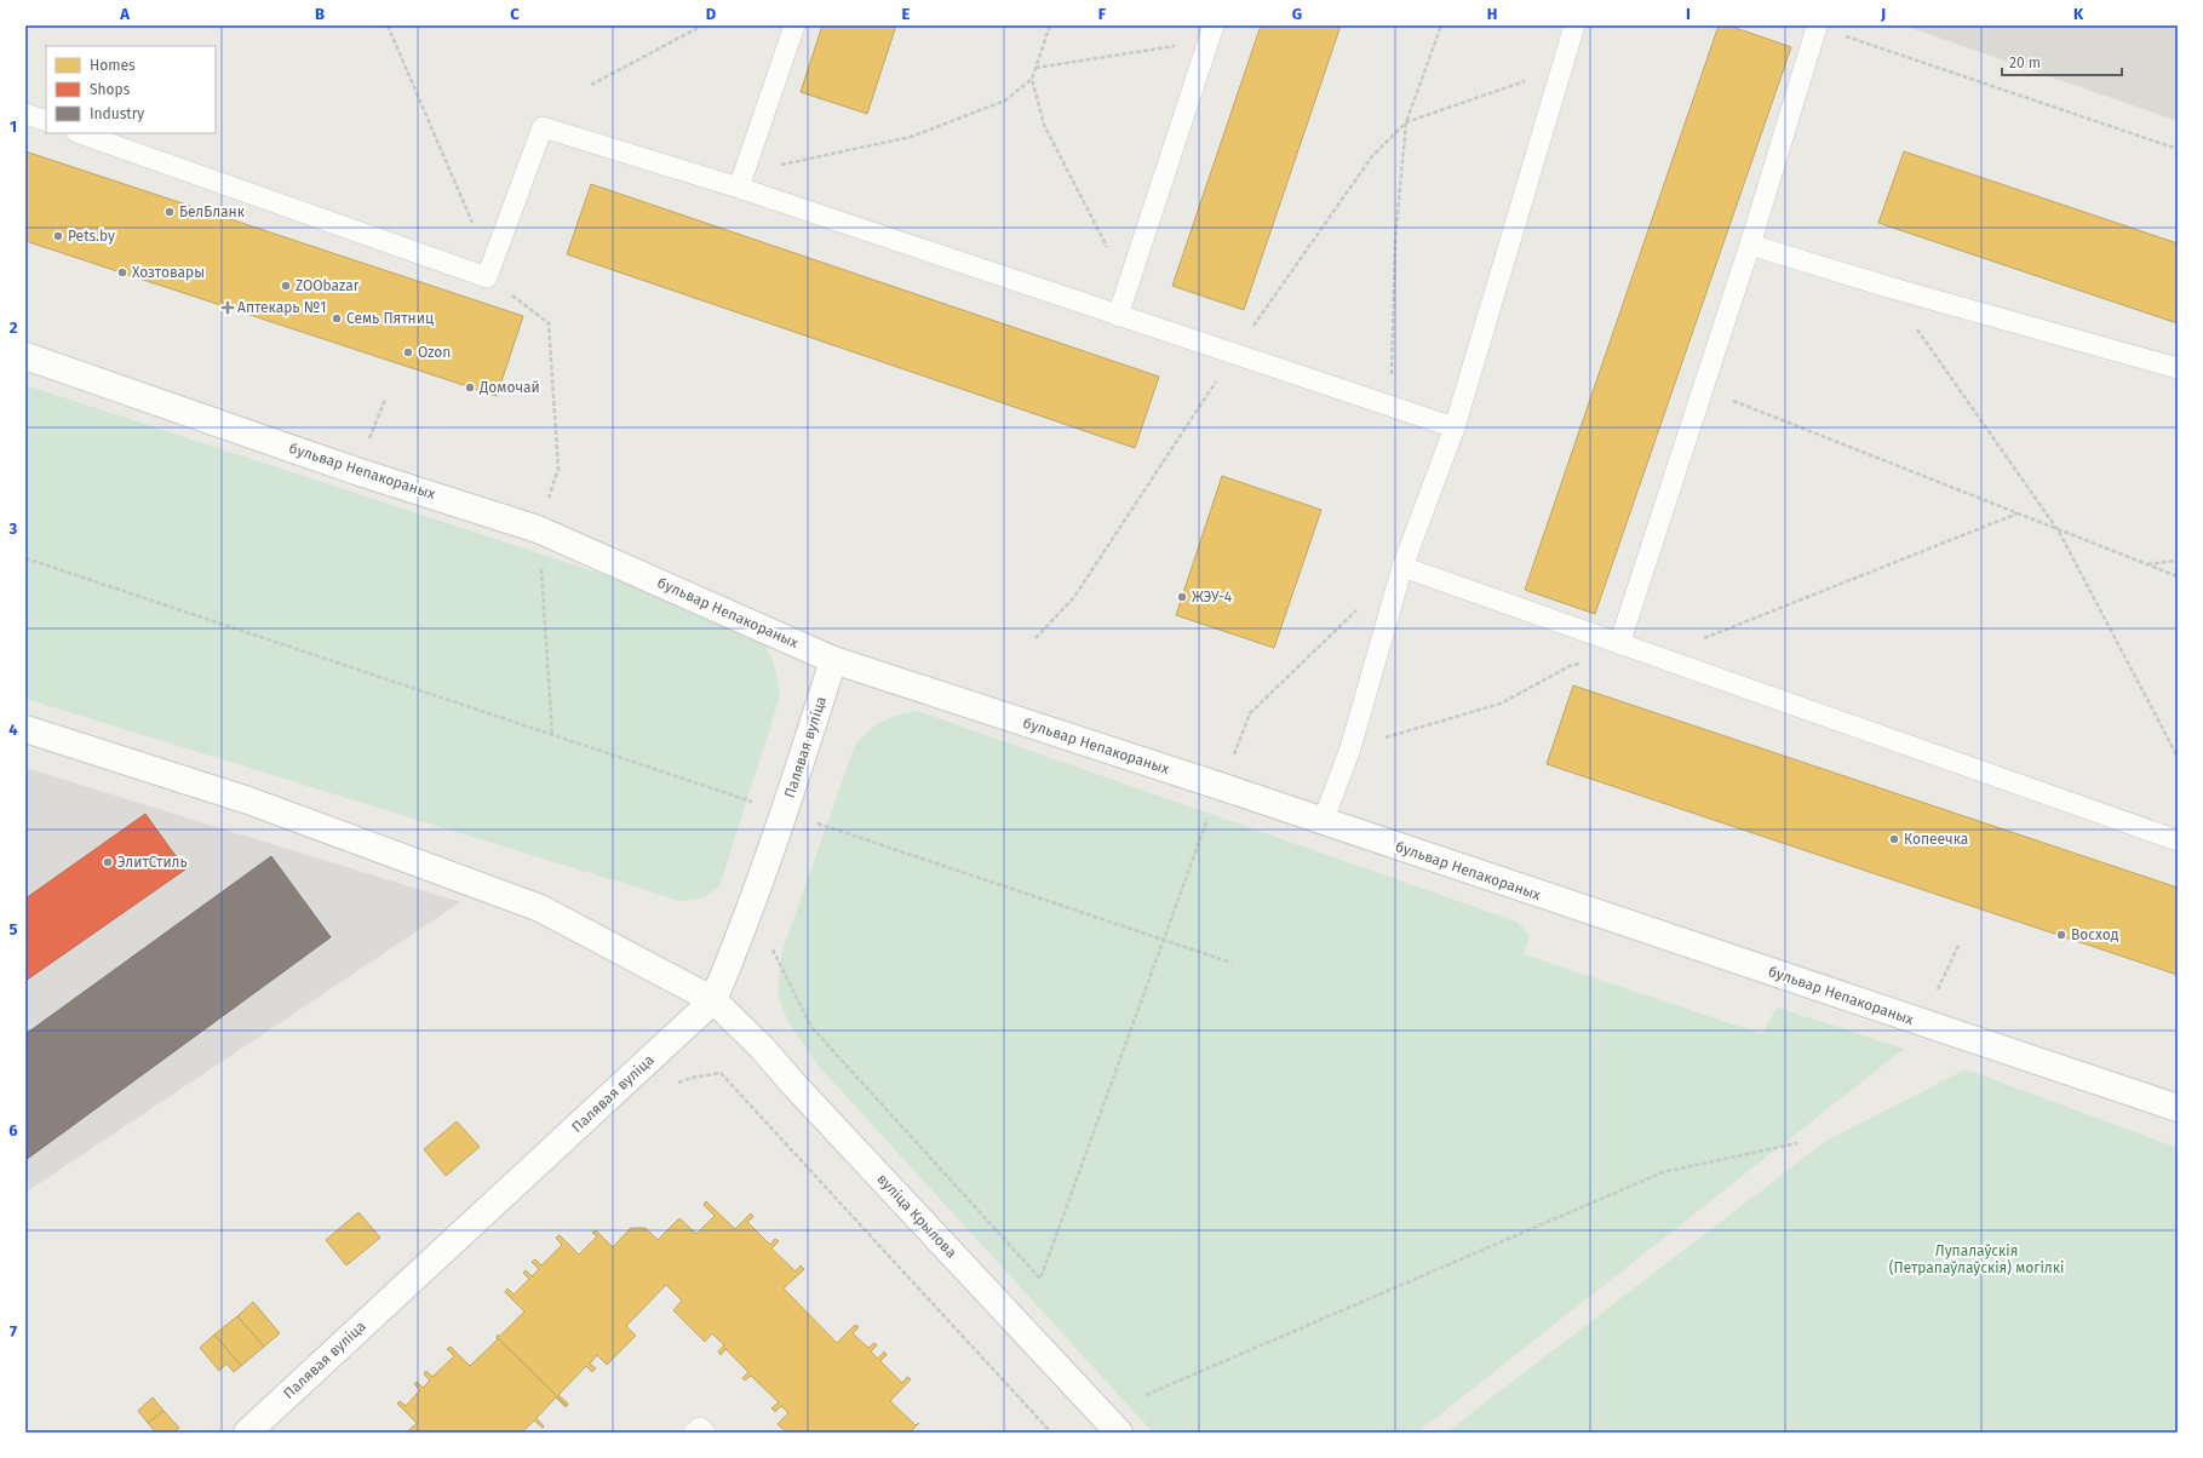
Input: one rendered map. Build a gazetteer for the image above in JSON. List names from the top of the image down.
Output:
{
  "streets": {
    "main road": ["бульвар Непакораных", "Палявая вуліца", "вуліца Крылова"]
  },
  "crossings": [
    ["бульвар Непакораных", "Палявая вуліца"],
    ["Палявая вуліца", "вуліца Крылова"]
  ],
  "parks": ["Лупалаўскія (Петрапаўлаўскія) могілкі"],
  "places": {
    "other": [
      "БелБланк",
      "Pets.by",
      "Хозтовары",
      "ZOObazar",
      "Семь Пятниц",
      "Ozon",
      "Домочай",
      "ЖЭУ-4",
      "Копеечка",
      "ЭлитСтиль",
      "Восход"
    ],
    "health": ["Аптекарь №1"]
  },
  "legend": ["Homes", "Shops", "Industry"],
  "scale_bar": "20 m",
  "grid": {
    "columns": [
      "A",
      "B",
      "C",
      "D",
      "E",
      "F",
      "G",
      "H",
      "I",
      "J",
      "K"
    ],
    "rows": [
      "1",
      "2",
      "3",
      "4",
      "5",
      "6",
      "7"
    ]
  }
}
